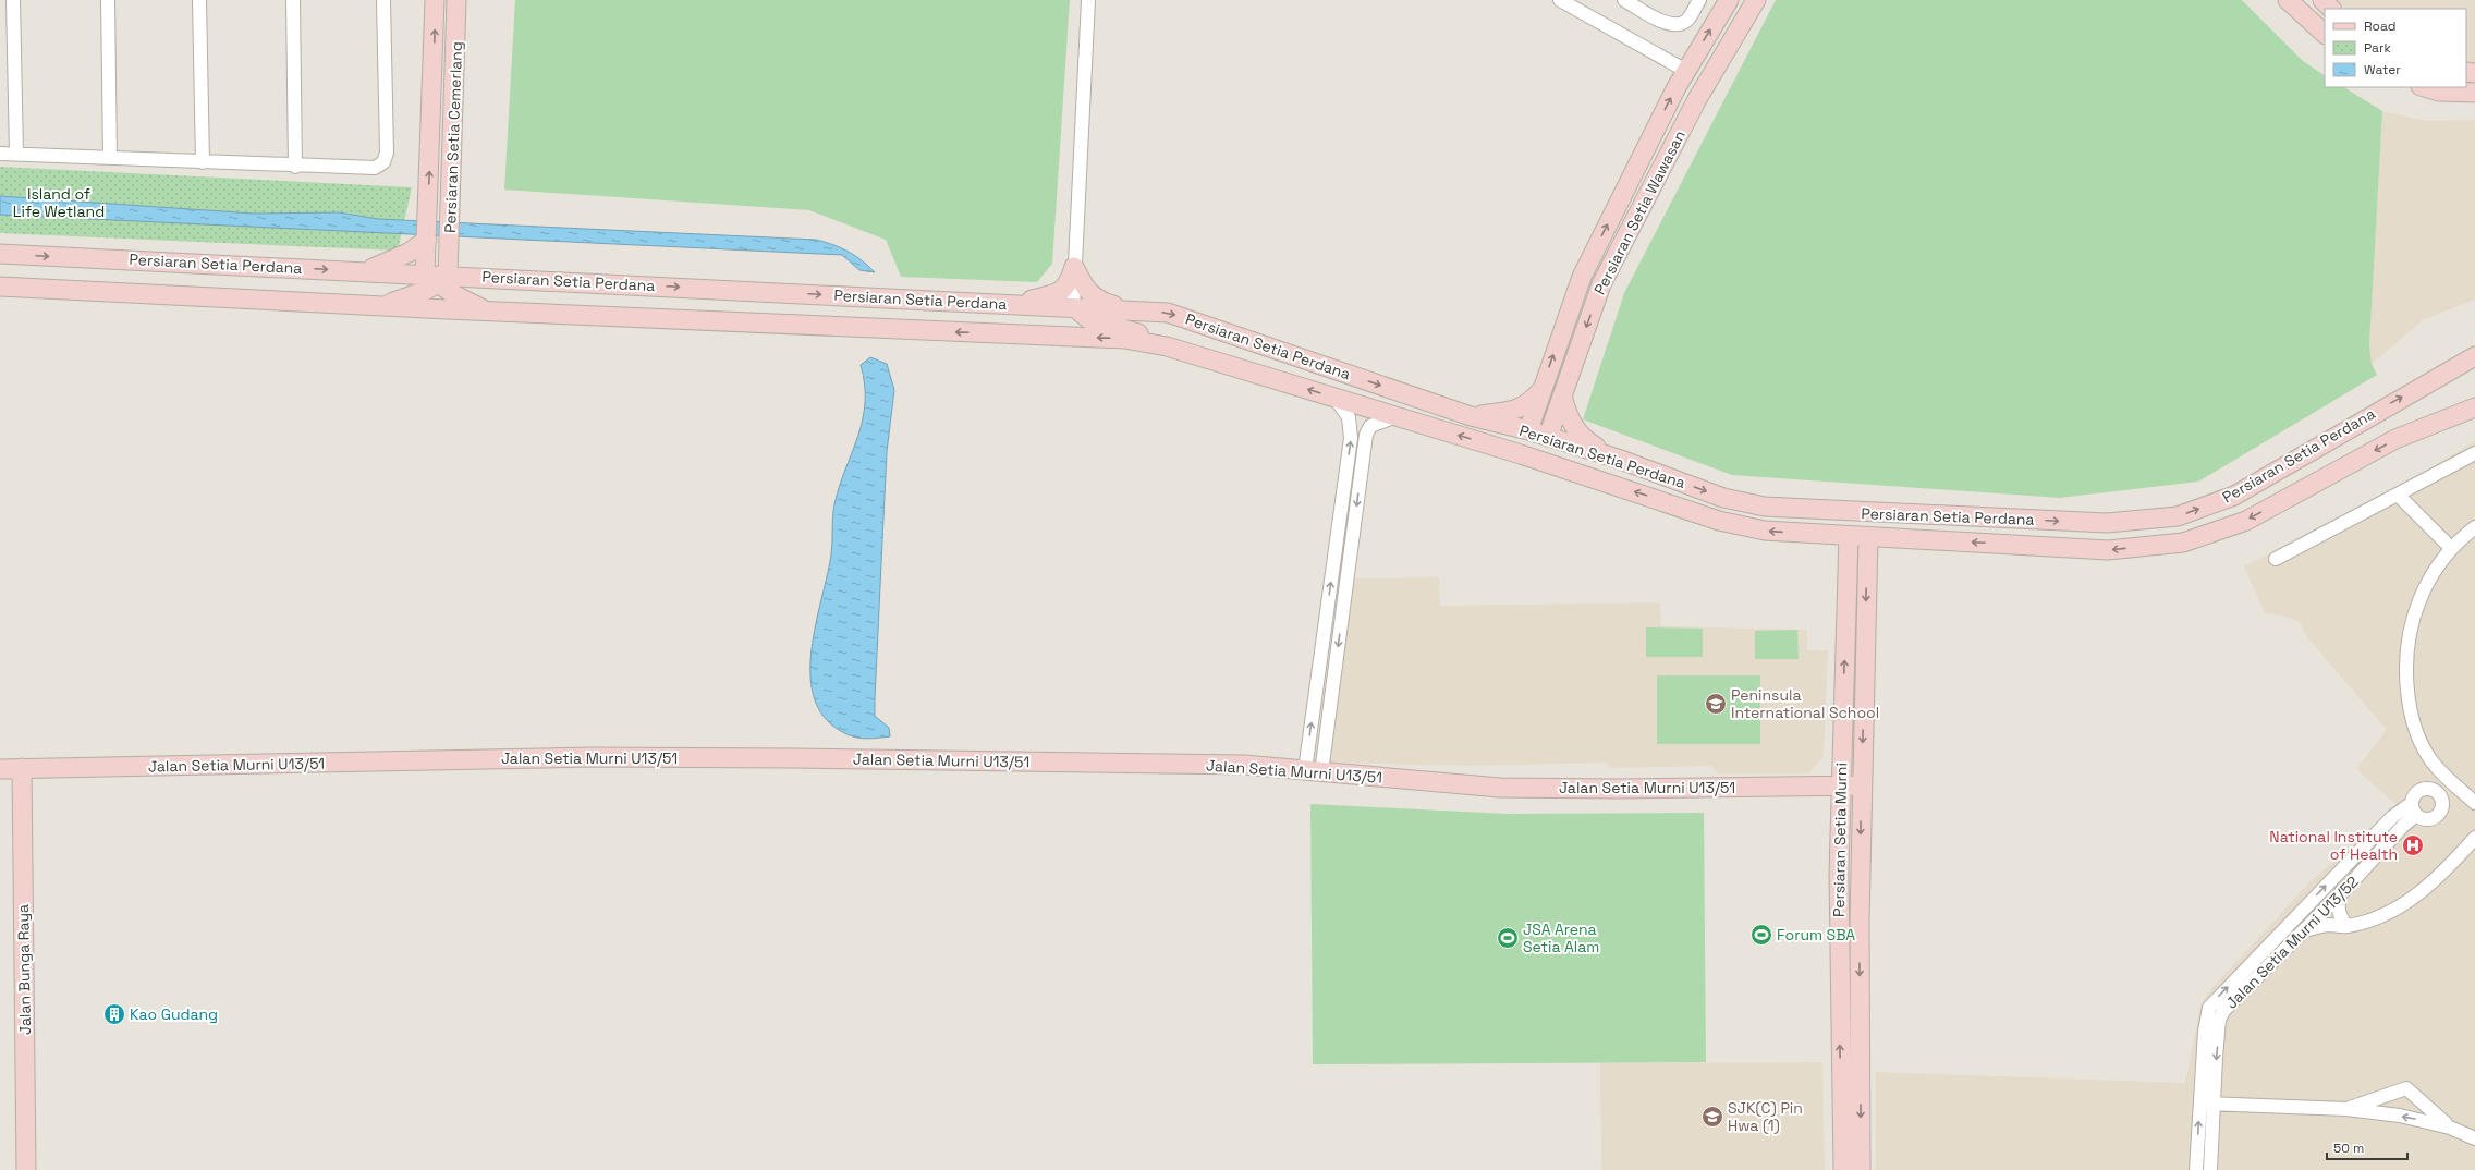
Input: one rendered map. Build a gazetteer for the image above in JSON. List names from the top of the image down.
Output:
{
  "streets": {
    "main road": [
      "Persiaran Setia Cemerlang",
      "Persiaran Setia Wawasan",
      "Persiaran Setia Perdana",
      "Jalan Setia Murni U13/51",
      "Persiaran Setia Murni",
      "Jalan Bunga Raya"
    ],
    "street": ["Jalan Setia Murni U13/52"]
  },
  "crossings": [
    ["Persiaran Setia Cemerlang", "Persiaran Setia Perdana"],
    ["Persiaran Setia Wawasan", "Persiaran Setia Perdana"],
    ["Persiaran Setia Perdana", "Persiaran Setia Murni"],
    ["Jalan Setia Murni U13/51", "Persiaran Setia Murni"],
    ["Jalan Setia Murni U13/51", "Jalan Bunga Raya"]
  ],
  "parks": ["Island of Life Wetland"],
  "places": {
    "school or university": ["Peninsula International School", "SJK(C) Pin Hwa (1)"],
    "hospital": ["National Institute of Health"],
    "sports": ["Forum SBA", "JSA Arena Setia Alam"],
    "building": ["Kao Gudang"]
  },
  "legend": ["Road", "Park", "Water"],
  "scale_bar": "50 m"
}
